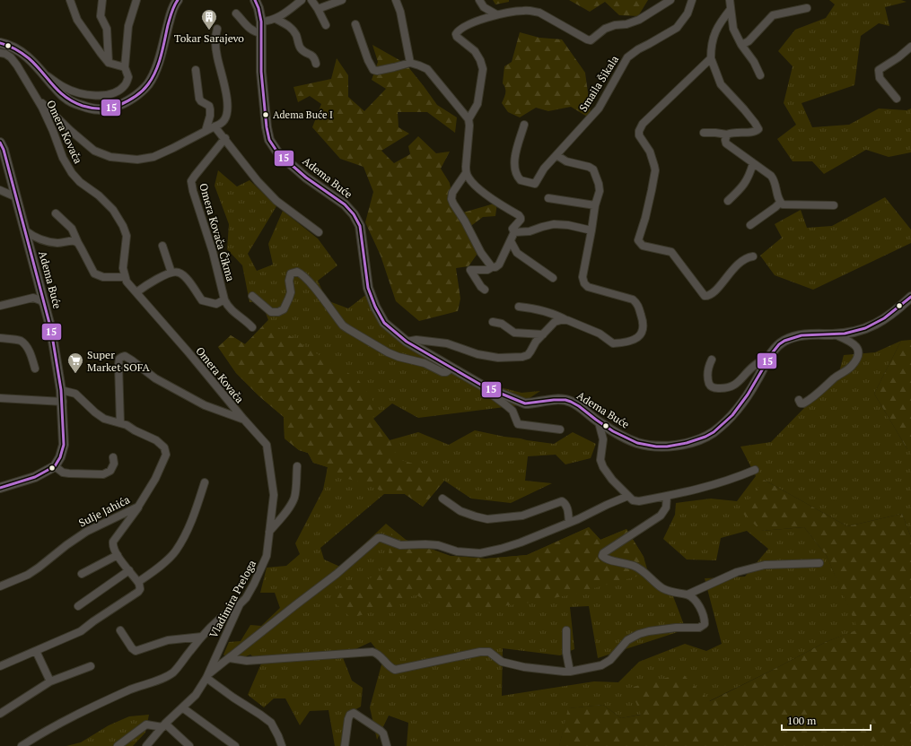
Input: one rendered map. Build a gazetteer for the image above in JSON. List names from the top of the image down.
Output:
{
  "streets": {
    "street": [
      "Smaila Šikala",
      "Omera Kovača",
      "Adema Buće",
      "Omera Kovača Čikma",
      "Sulje Jahića",
      "Vladimira Preloga"
    ]
  },
  "crossings": [
    ["Omera Kovača", "Vladimira Preloga"],
    ["Sulje Jahića", "Vladimira Preloga"]
  ],
  "places": {
    "building": ["Tokar Sarajevo"],
    "other": ["Adema Buće I"],
    "supermarket": ["Super Market SOFA"]
  },
  "lines": ["transit line 15"],
  "scale_bar": "100 m"
}
